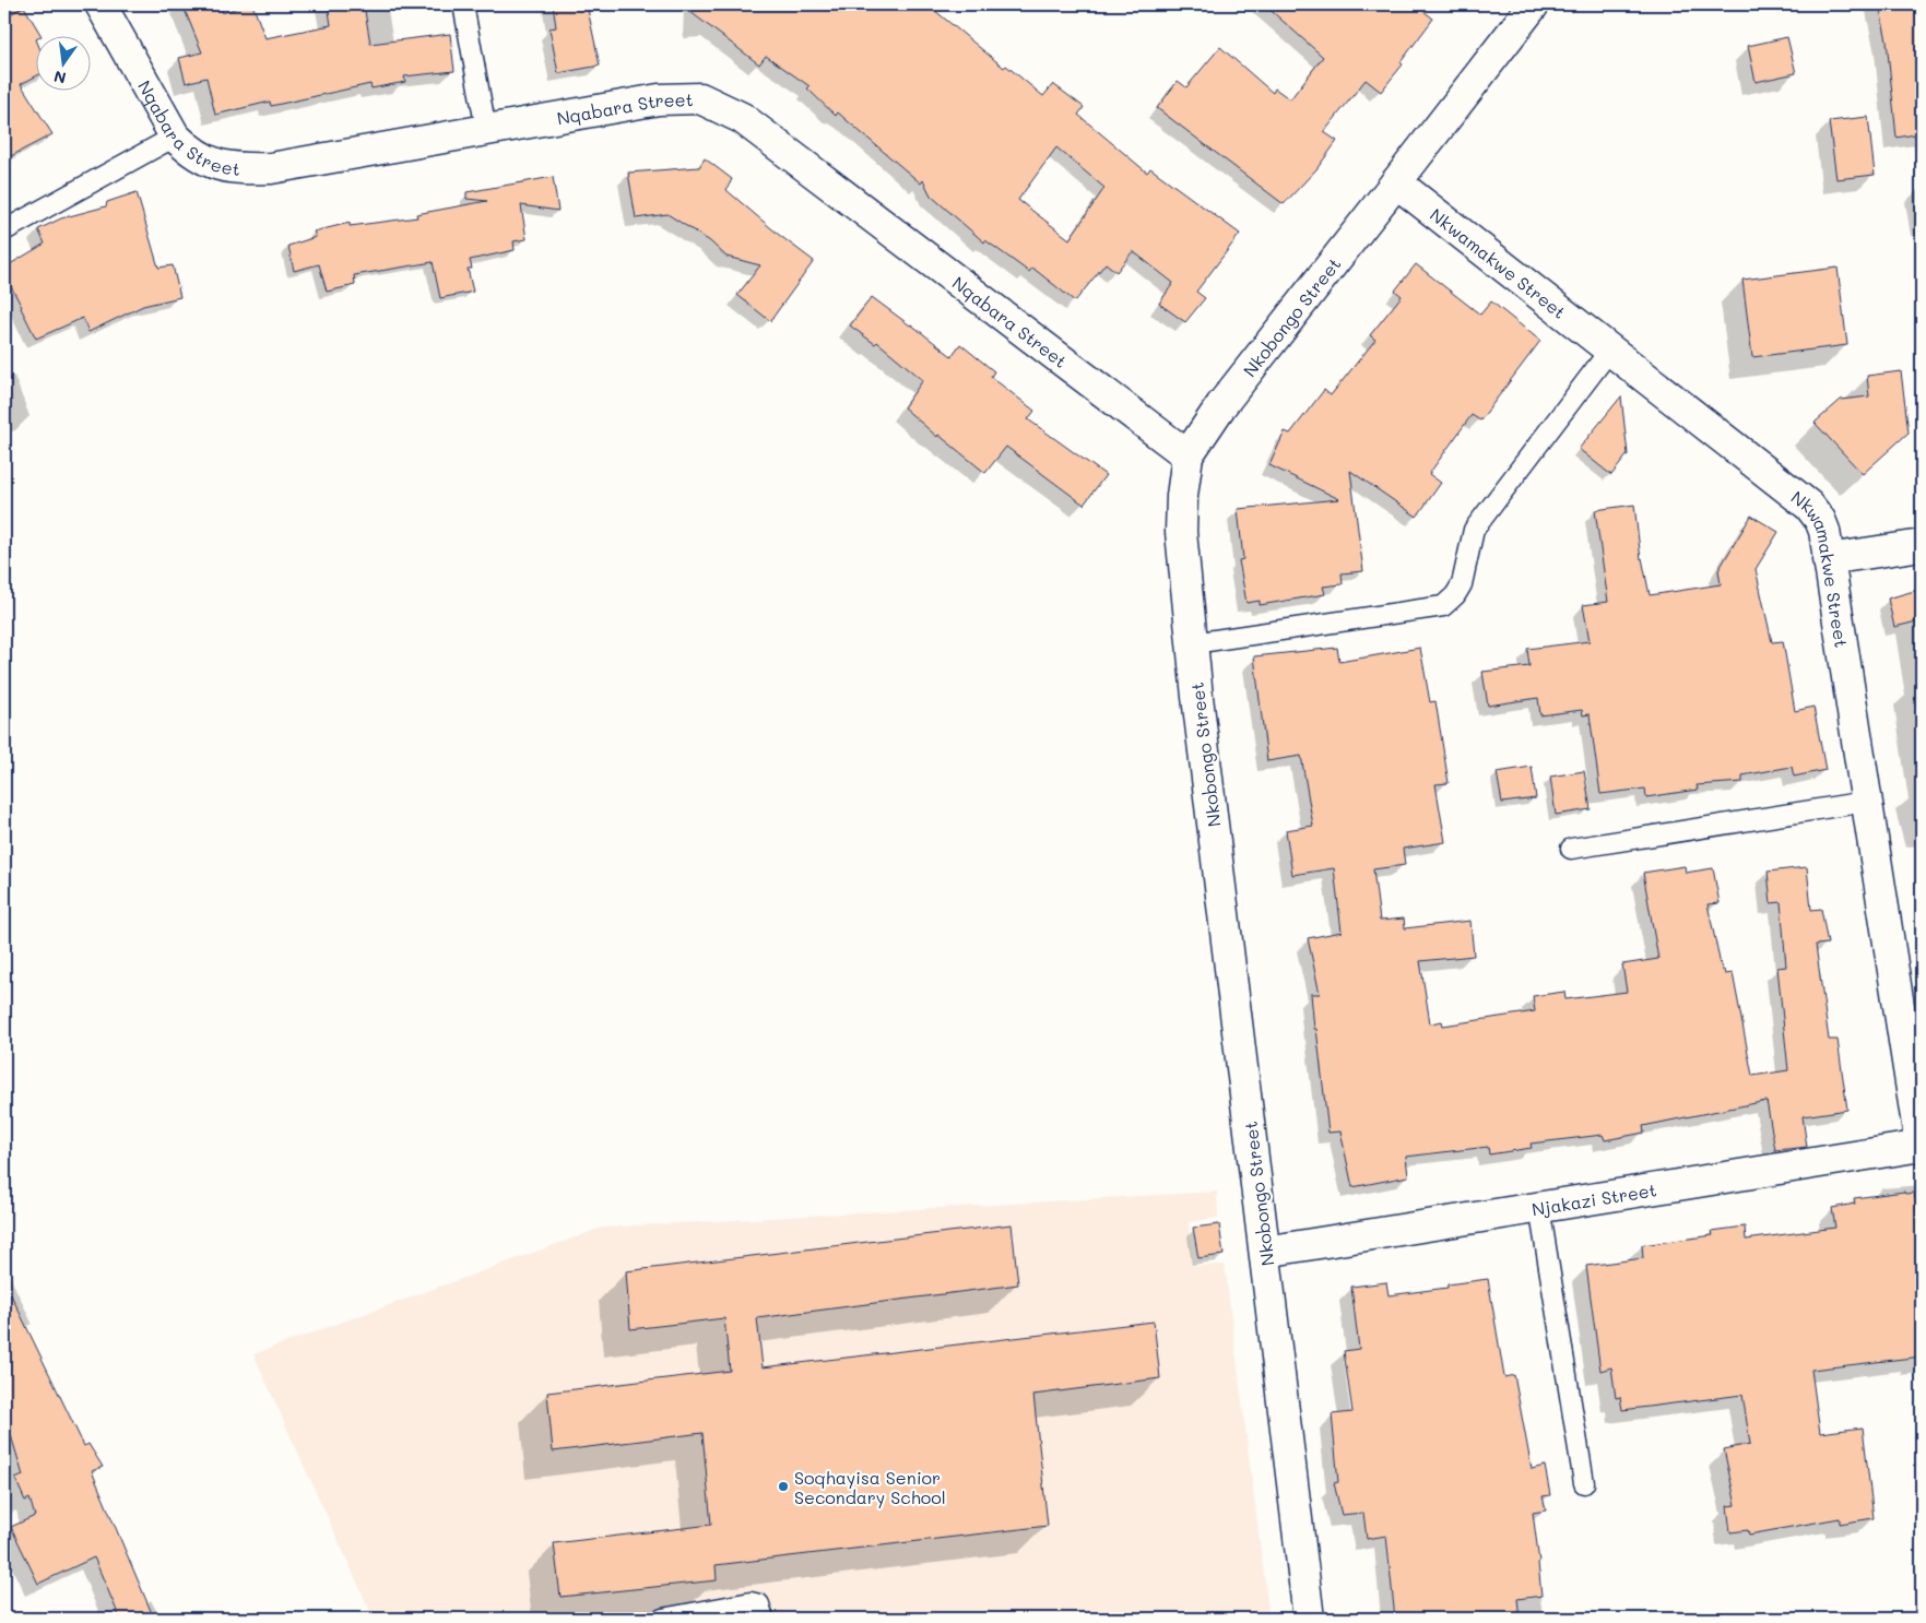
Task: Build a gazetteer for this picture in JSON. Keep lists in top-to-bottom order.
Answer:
{
  "streets": {
    "street": [
      "Nqabara Street",
      "Nkwamakwe Street",
      "Nkobongo Street",
      "Njakazi Street"
    ]
  },
  "crossings": [
    ["Nqabara Street", "Nkobongo Street"],
    ["Nkwamakwe Street", "Nkobongo Street"],
    ["Nkwamakwe Street", "Njakazi Street"],
    ["Nkobongo Street", "Njakazi Street"]
  ],
  "places": ["Soqhayisa Senior Secondary School"],
  "north": "bottom"
}
